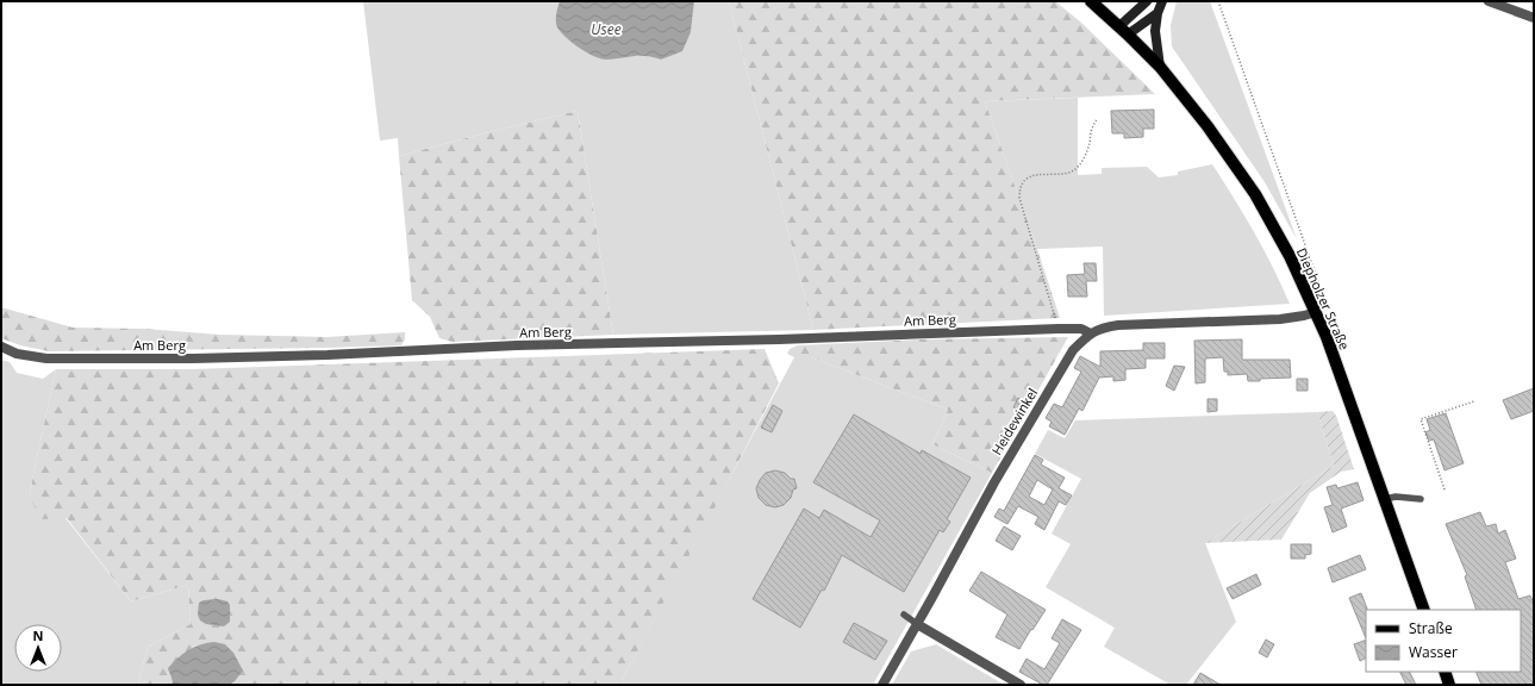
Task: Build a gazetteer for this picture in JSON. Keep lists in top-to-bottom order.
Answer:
{
  "streets": {
    "main road": ["Diepholzer Straße"],
    "street": ["Am Berg", "Heidewinkel"]
  },
  "crossings": [
    ["Diepholzer Straße", "Heidewinkel"],
    ["Am Berg", "Heidewinkel"]
  ],
  "water": ["Usee"],
  "legend": ["Straße", "Wasser"],
  "north": "top"
}
